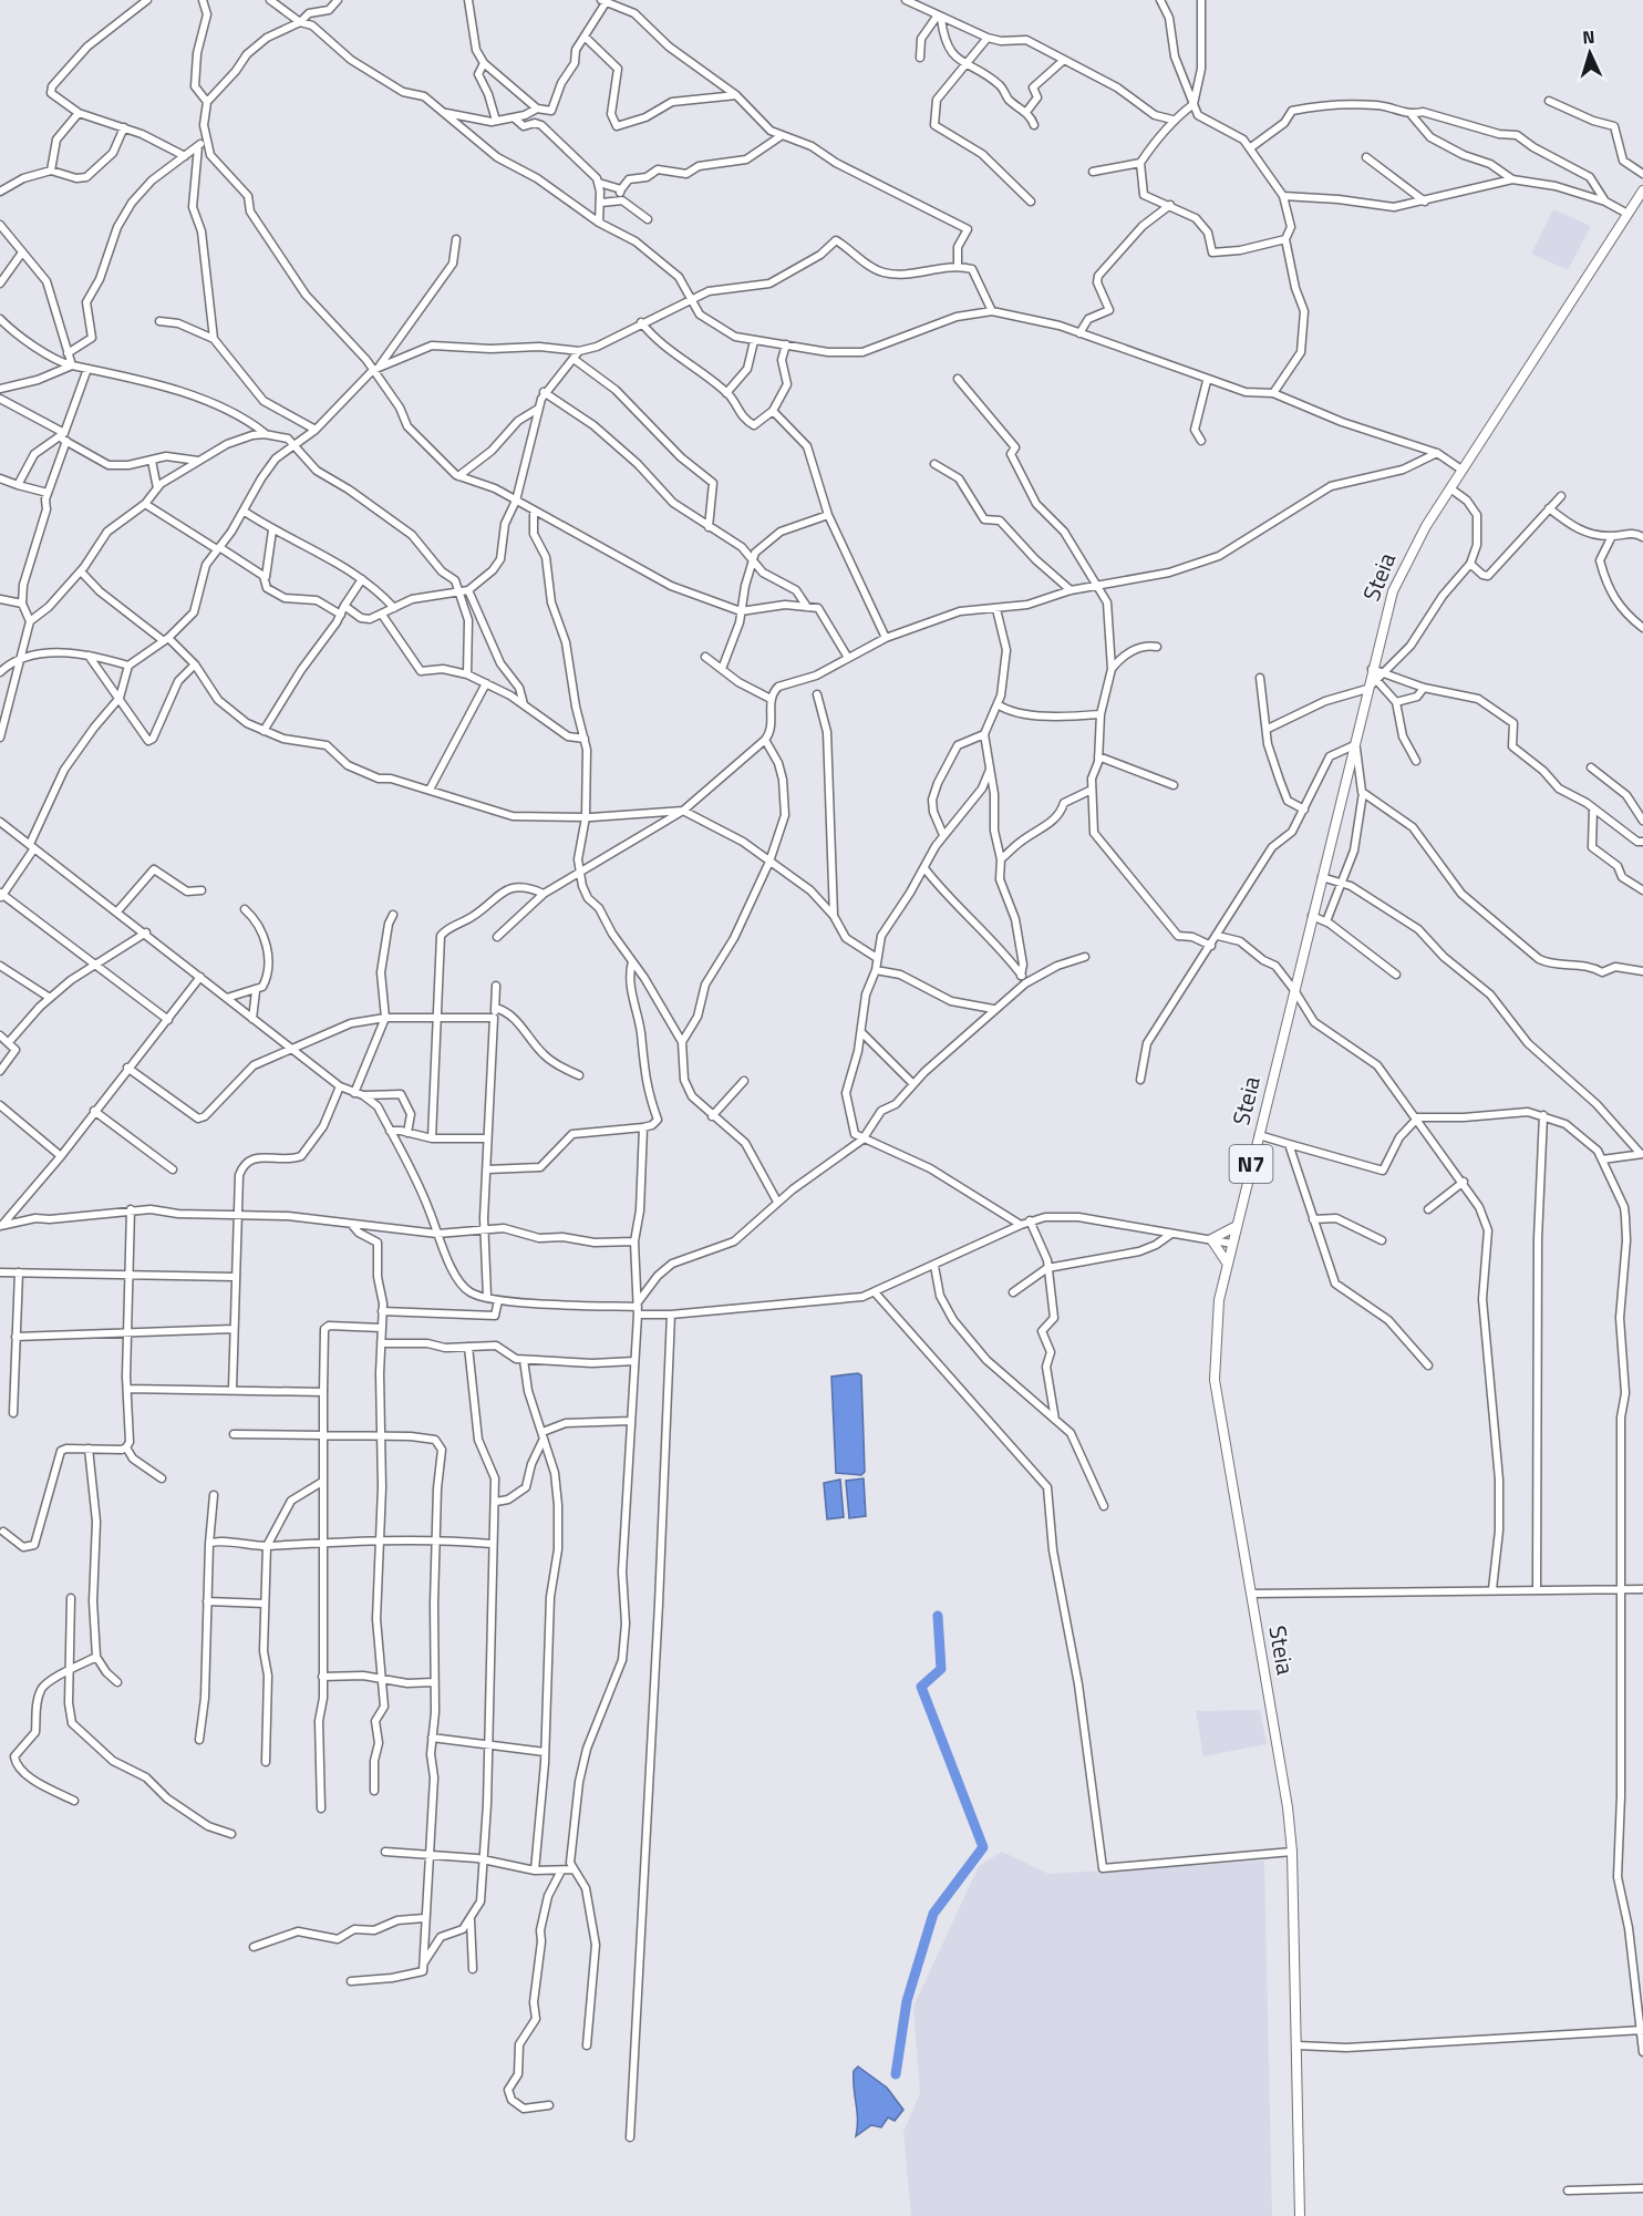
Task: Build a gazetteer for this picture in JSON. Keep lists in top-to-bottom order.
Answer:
{
  "streets": {
    "main road": ["Steia", "N7"]
  },
  "north": "top"
}
